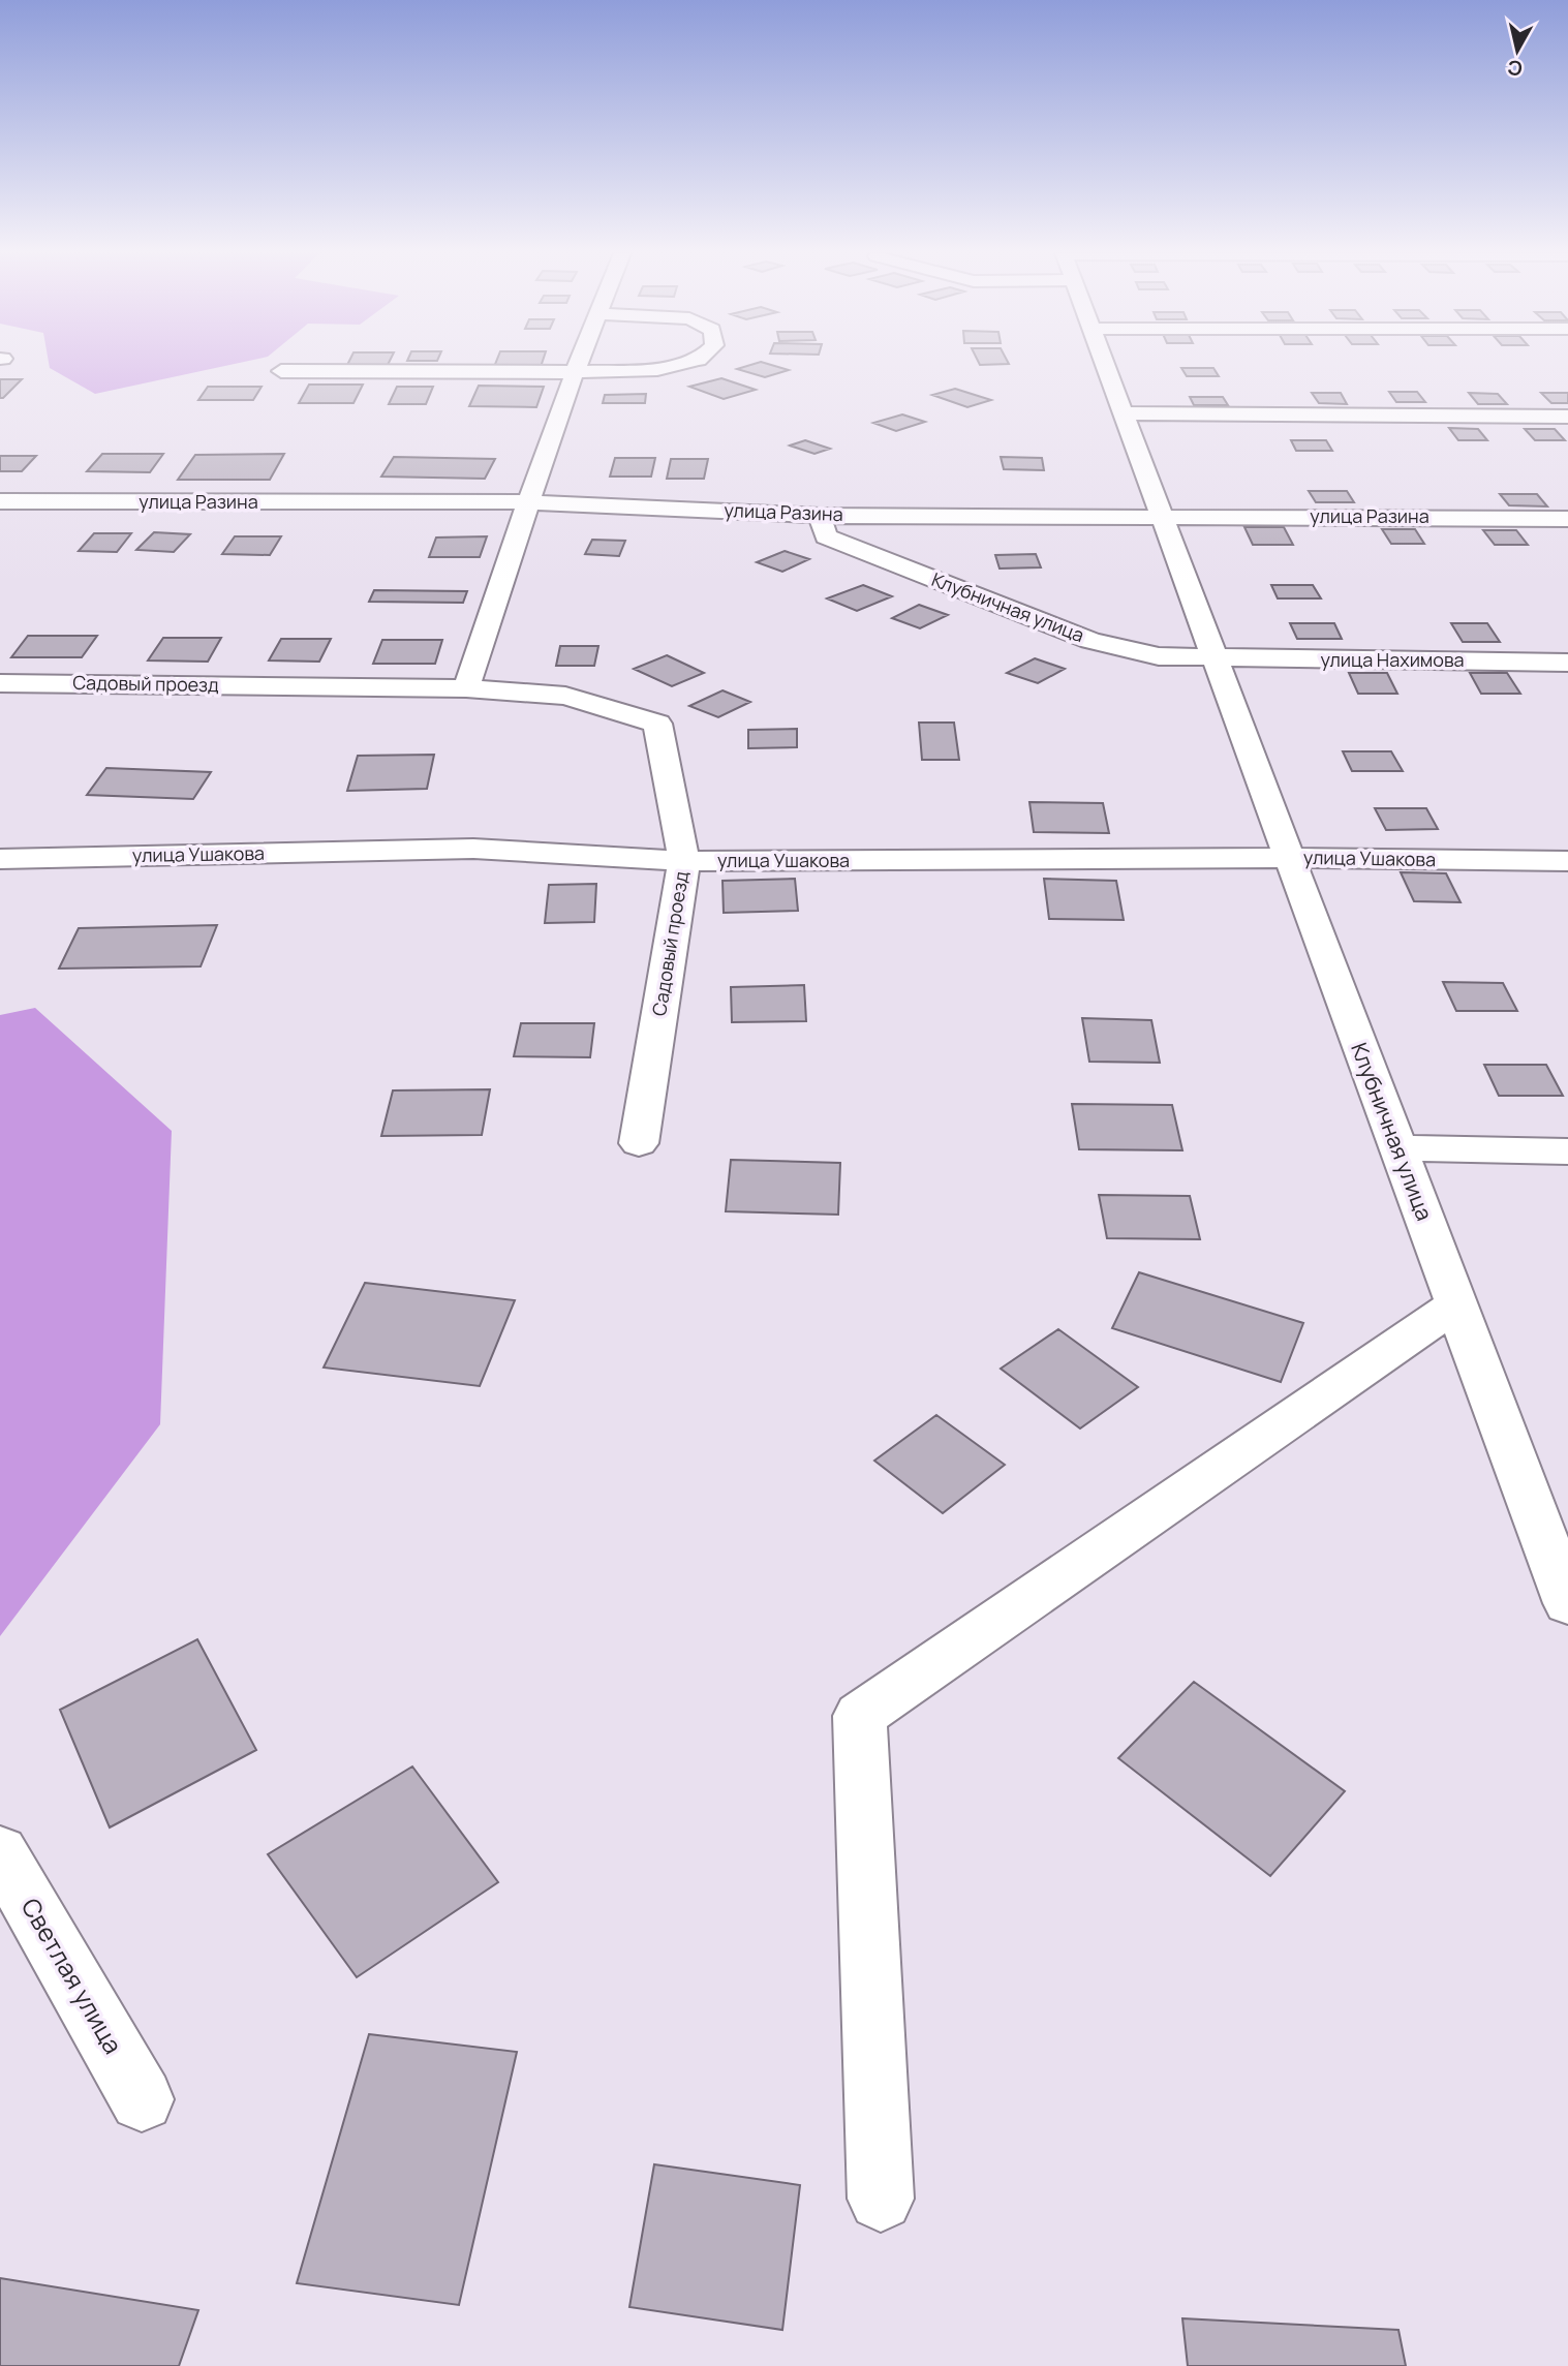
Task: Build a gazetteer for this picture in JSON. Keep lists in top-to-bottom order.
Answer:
{
  "streets": {
    "street": [
      "улица Разина",
      "Клубничная улица",
      "улица Нахимова",
      "Садовый проезд",
      "улица Ушакова",
      "Светлая улица"
    ]
  },
  "crossings": [
    ["улица Разина", "Клубничная улица"],
    ["Клубничная улица", "улица Нахимова"],
    ["Клубничная улица", "улица Ушакова"],
    ["Садовый проезд", "улица Ушакова"]
  ],
  "north": "bottom"
}
